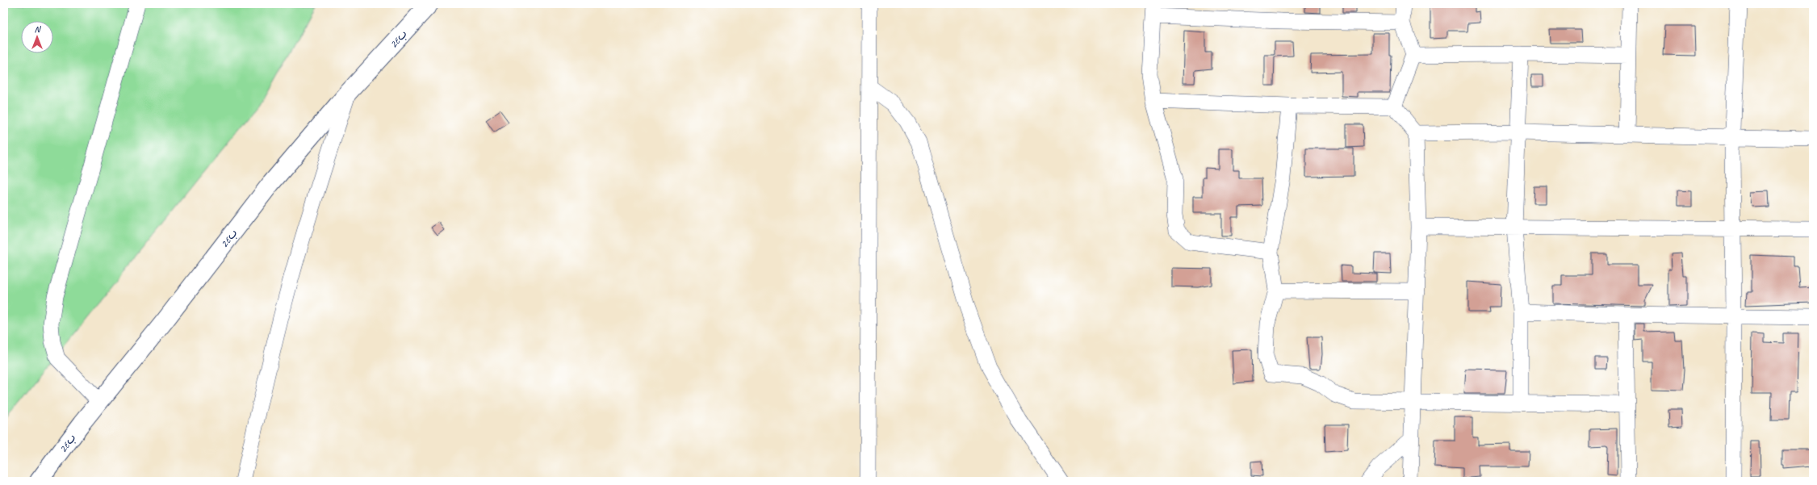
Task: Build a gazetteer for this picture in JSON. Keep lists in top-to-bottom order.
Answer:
{
  "streets": {
    "highway": ["26ب"]
  },
  "north": "top"
}
